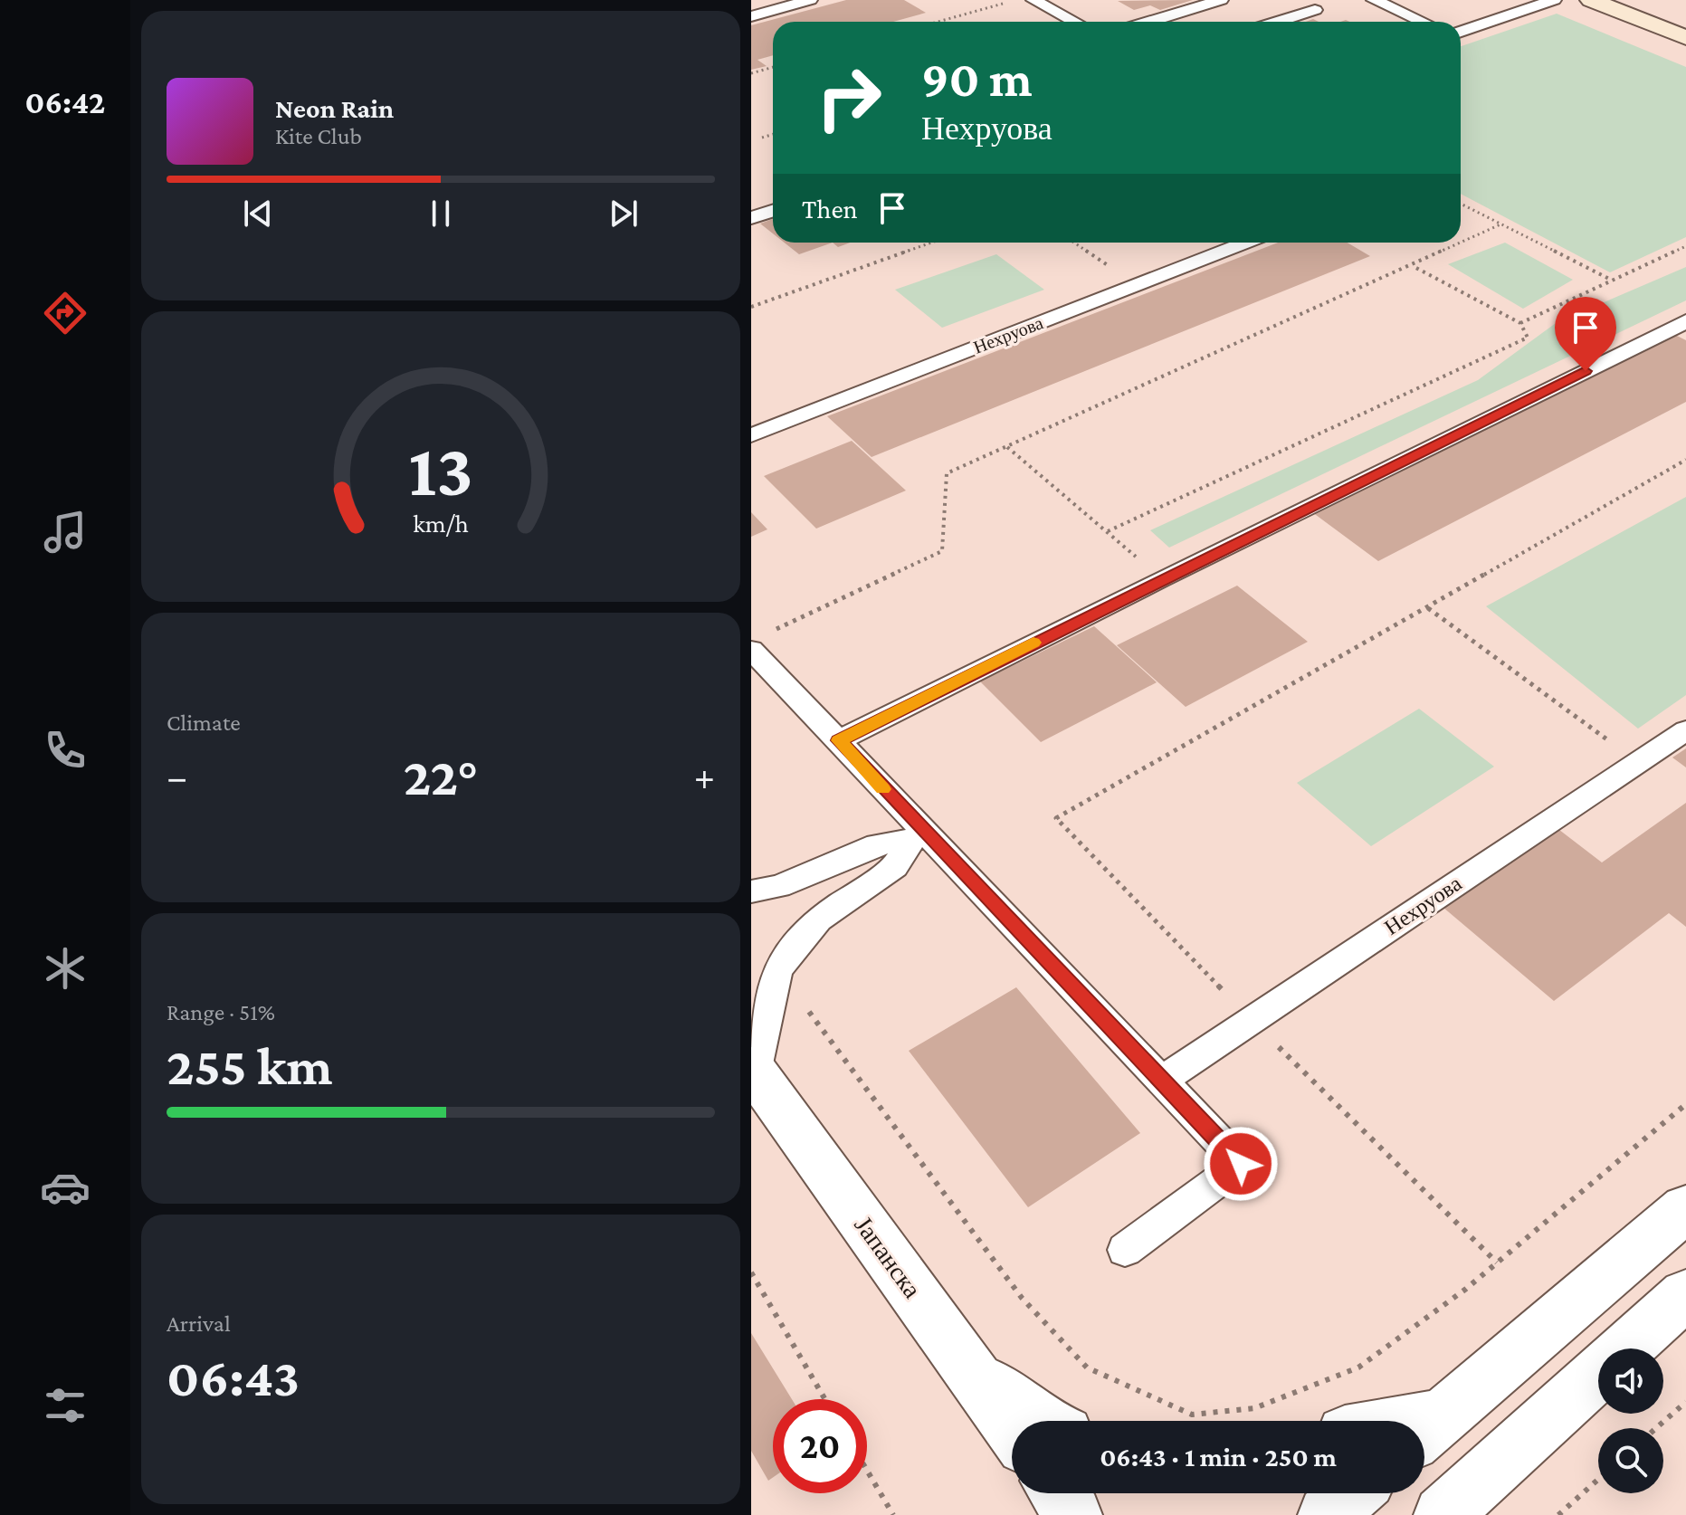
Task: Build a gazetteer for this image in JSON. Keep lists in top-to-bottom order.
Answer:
{
  "streets": {
    "street": ["Јапанска"],
    "lane": ["Нехруова"]
  },
  "page": {
    "tabs": "06:42",
    "turn": ["90 m", "Нехруова"],
    "song": ["Neon Rain", "Kite Club"],
    "then": "Then",
    "tile": [
      "Climate",
      ["Range · 51%", "255 km"],
      ["Arrival", "06:43"]
    ],
    "heat": ["−", "22°", "+"],
    "limit": "20",
    "trip": "06:43 · 1 min · 250 m",
    "gauge": ["13", "km/h"]
  }
}
